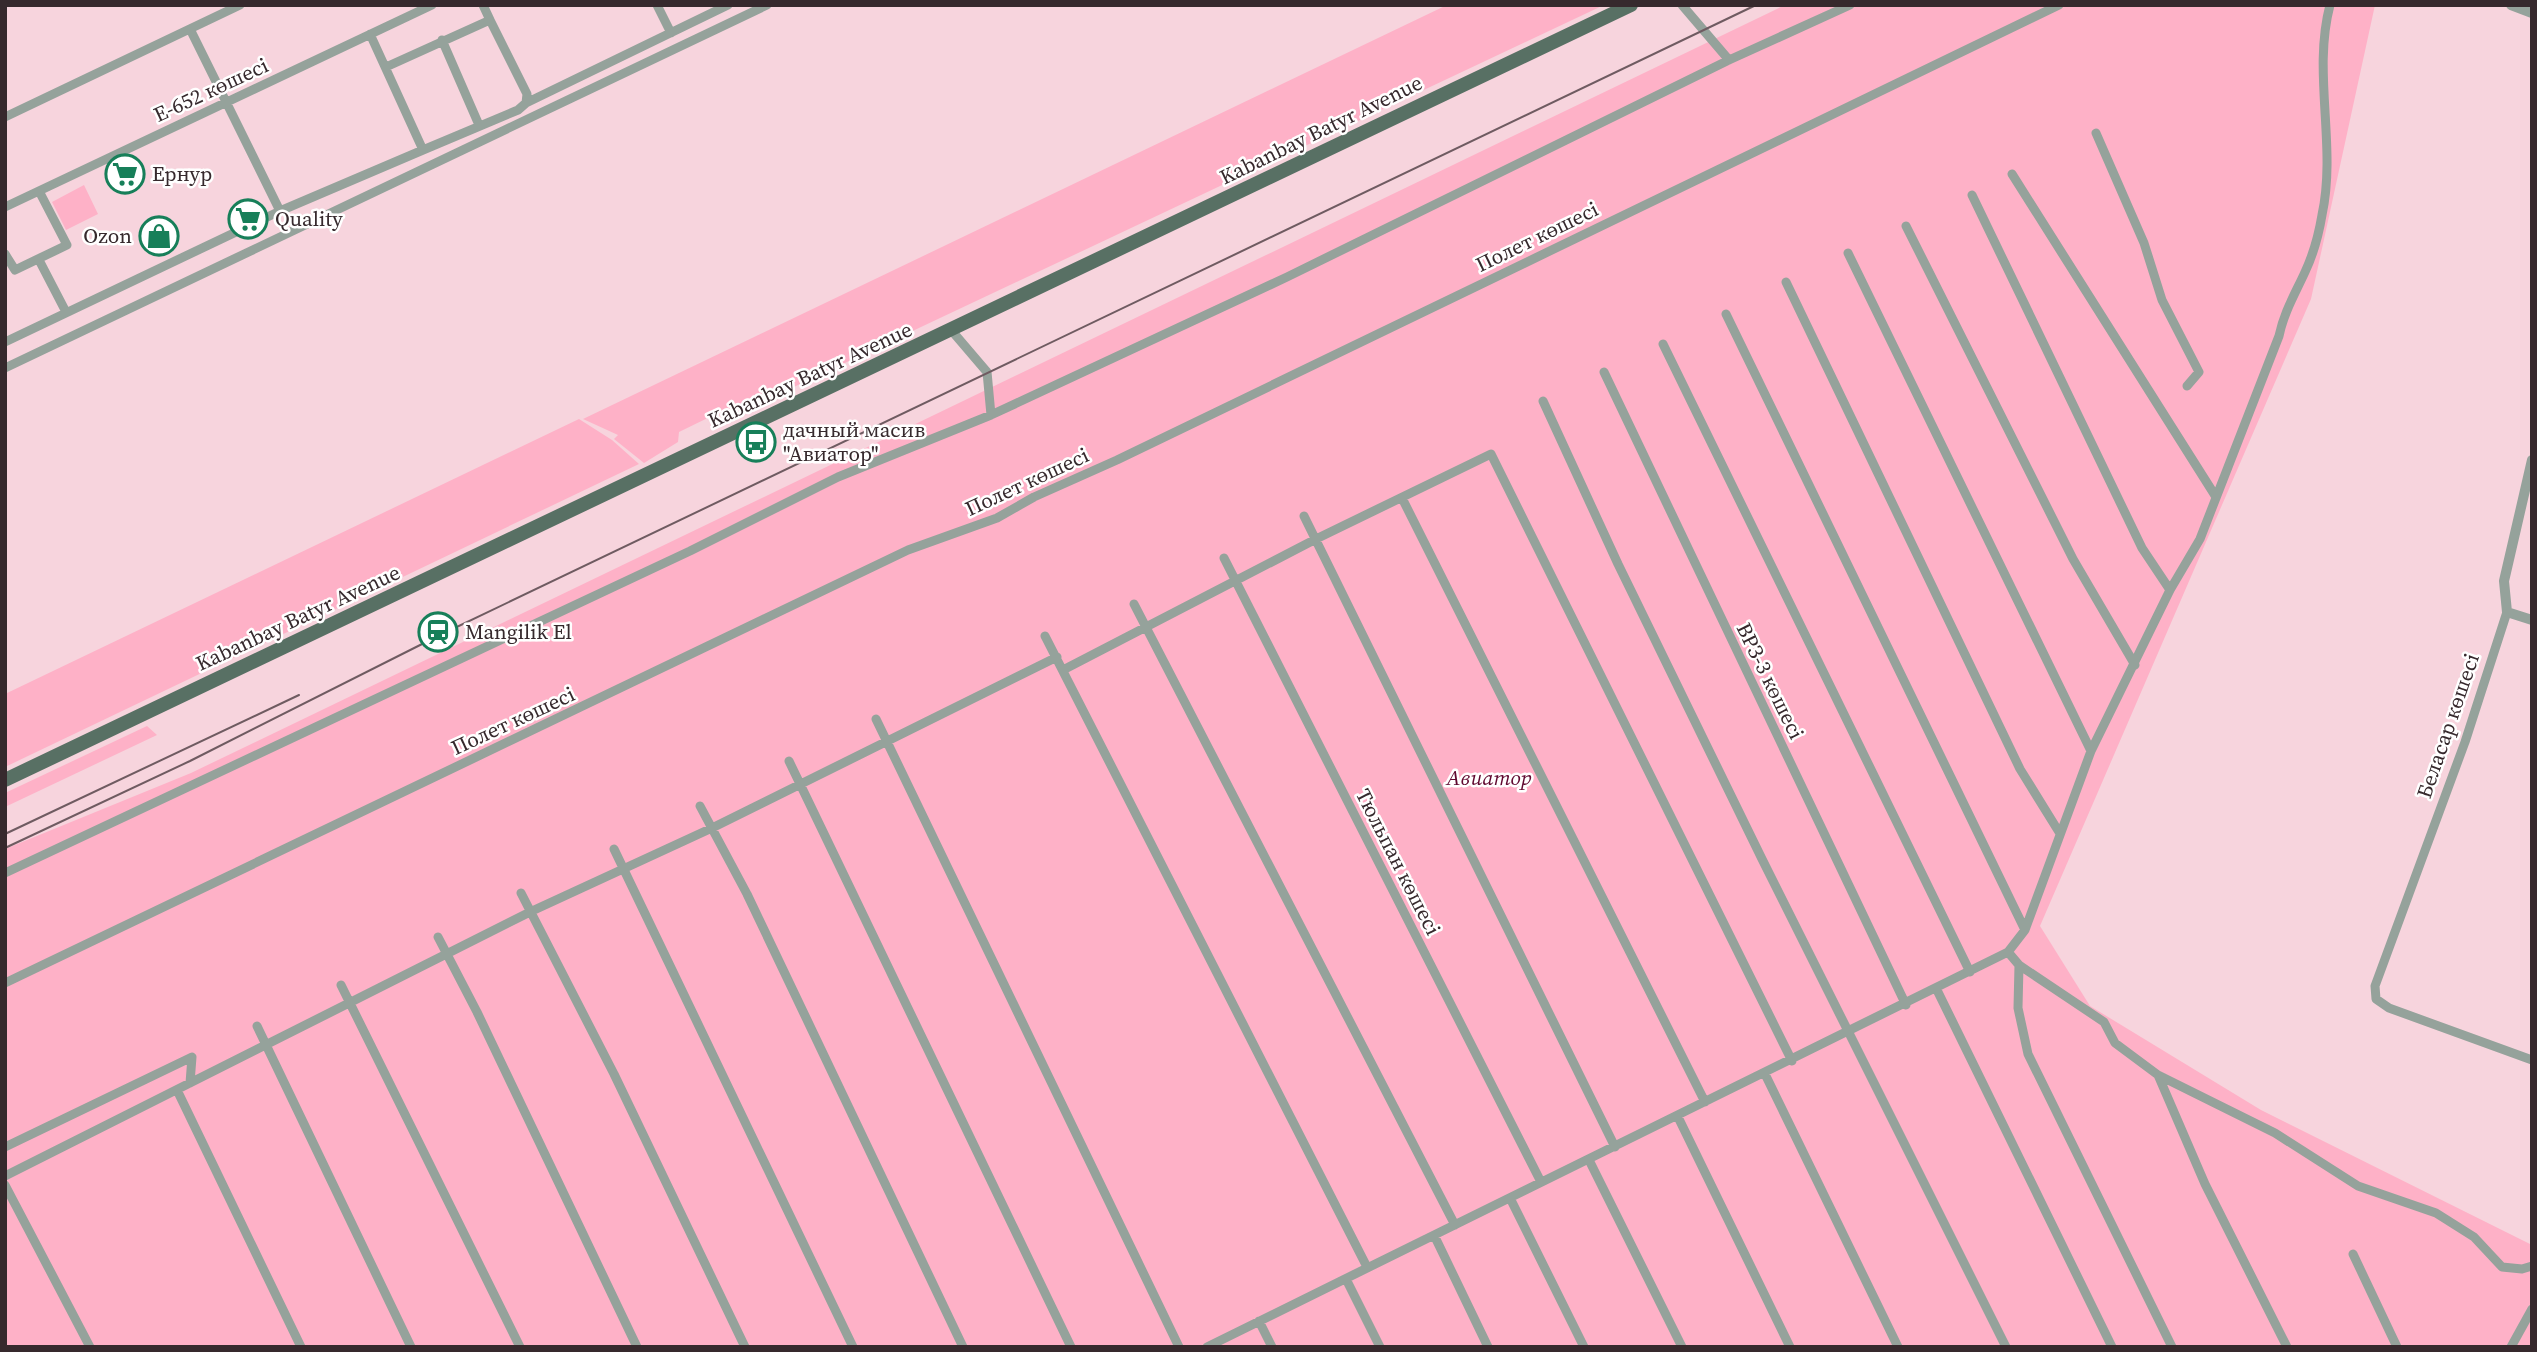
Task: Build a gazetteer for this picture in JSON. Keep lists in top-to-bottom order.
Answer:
{
  "streets": {
    "main road": ["Kabanbay Batyr Avenue"],
    "street": [
      "Е-652 көшесі",
      "Полет көшесі",
      "ВРЗ-3 көшесі",
      "Беласар көшесі",
      "Тюльпан көшесі"
    ]
  },
  "parks": ["Авиатор"],
  "places": {
    "supermarket": ["Ернур", "Quality"],
    "shop": ["Ozon"],
    "bus stop": ["дачный масив \"Авиатор\""],
    "station": ["Mangilik El"]
  }
}
